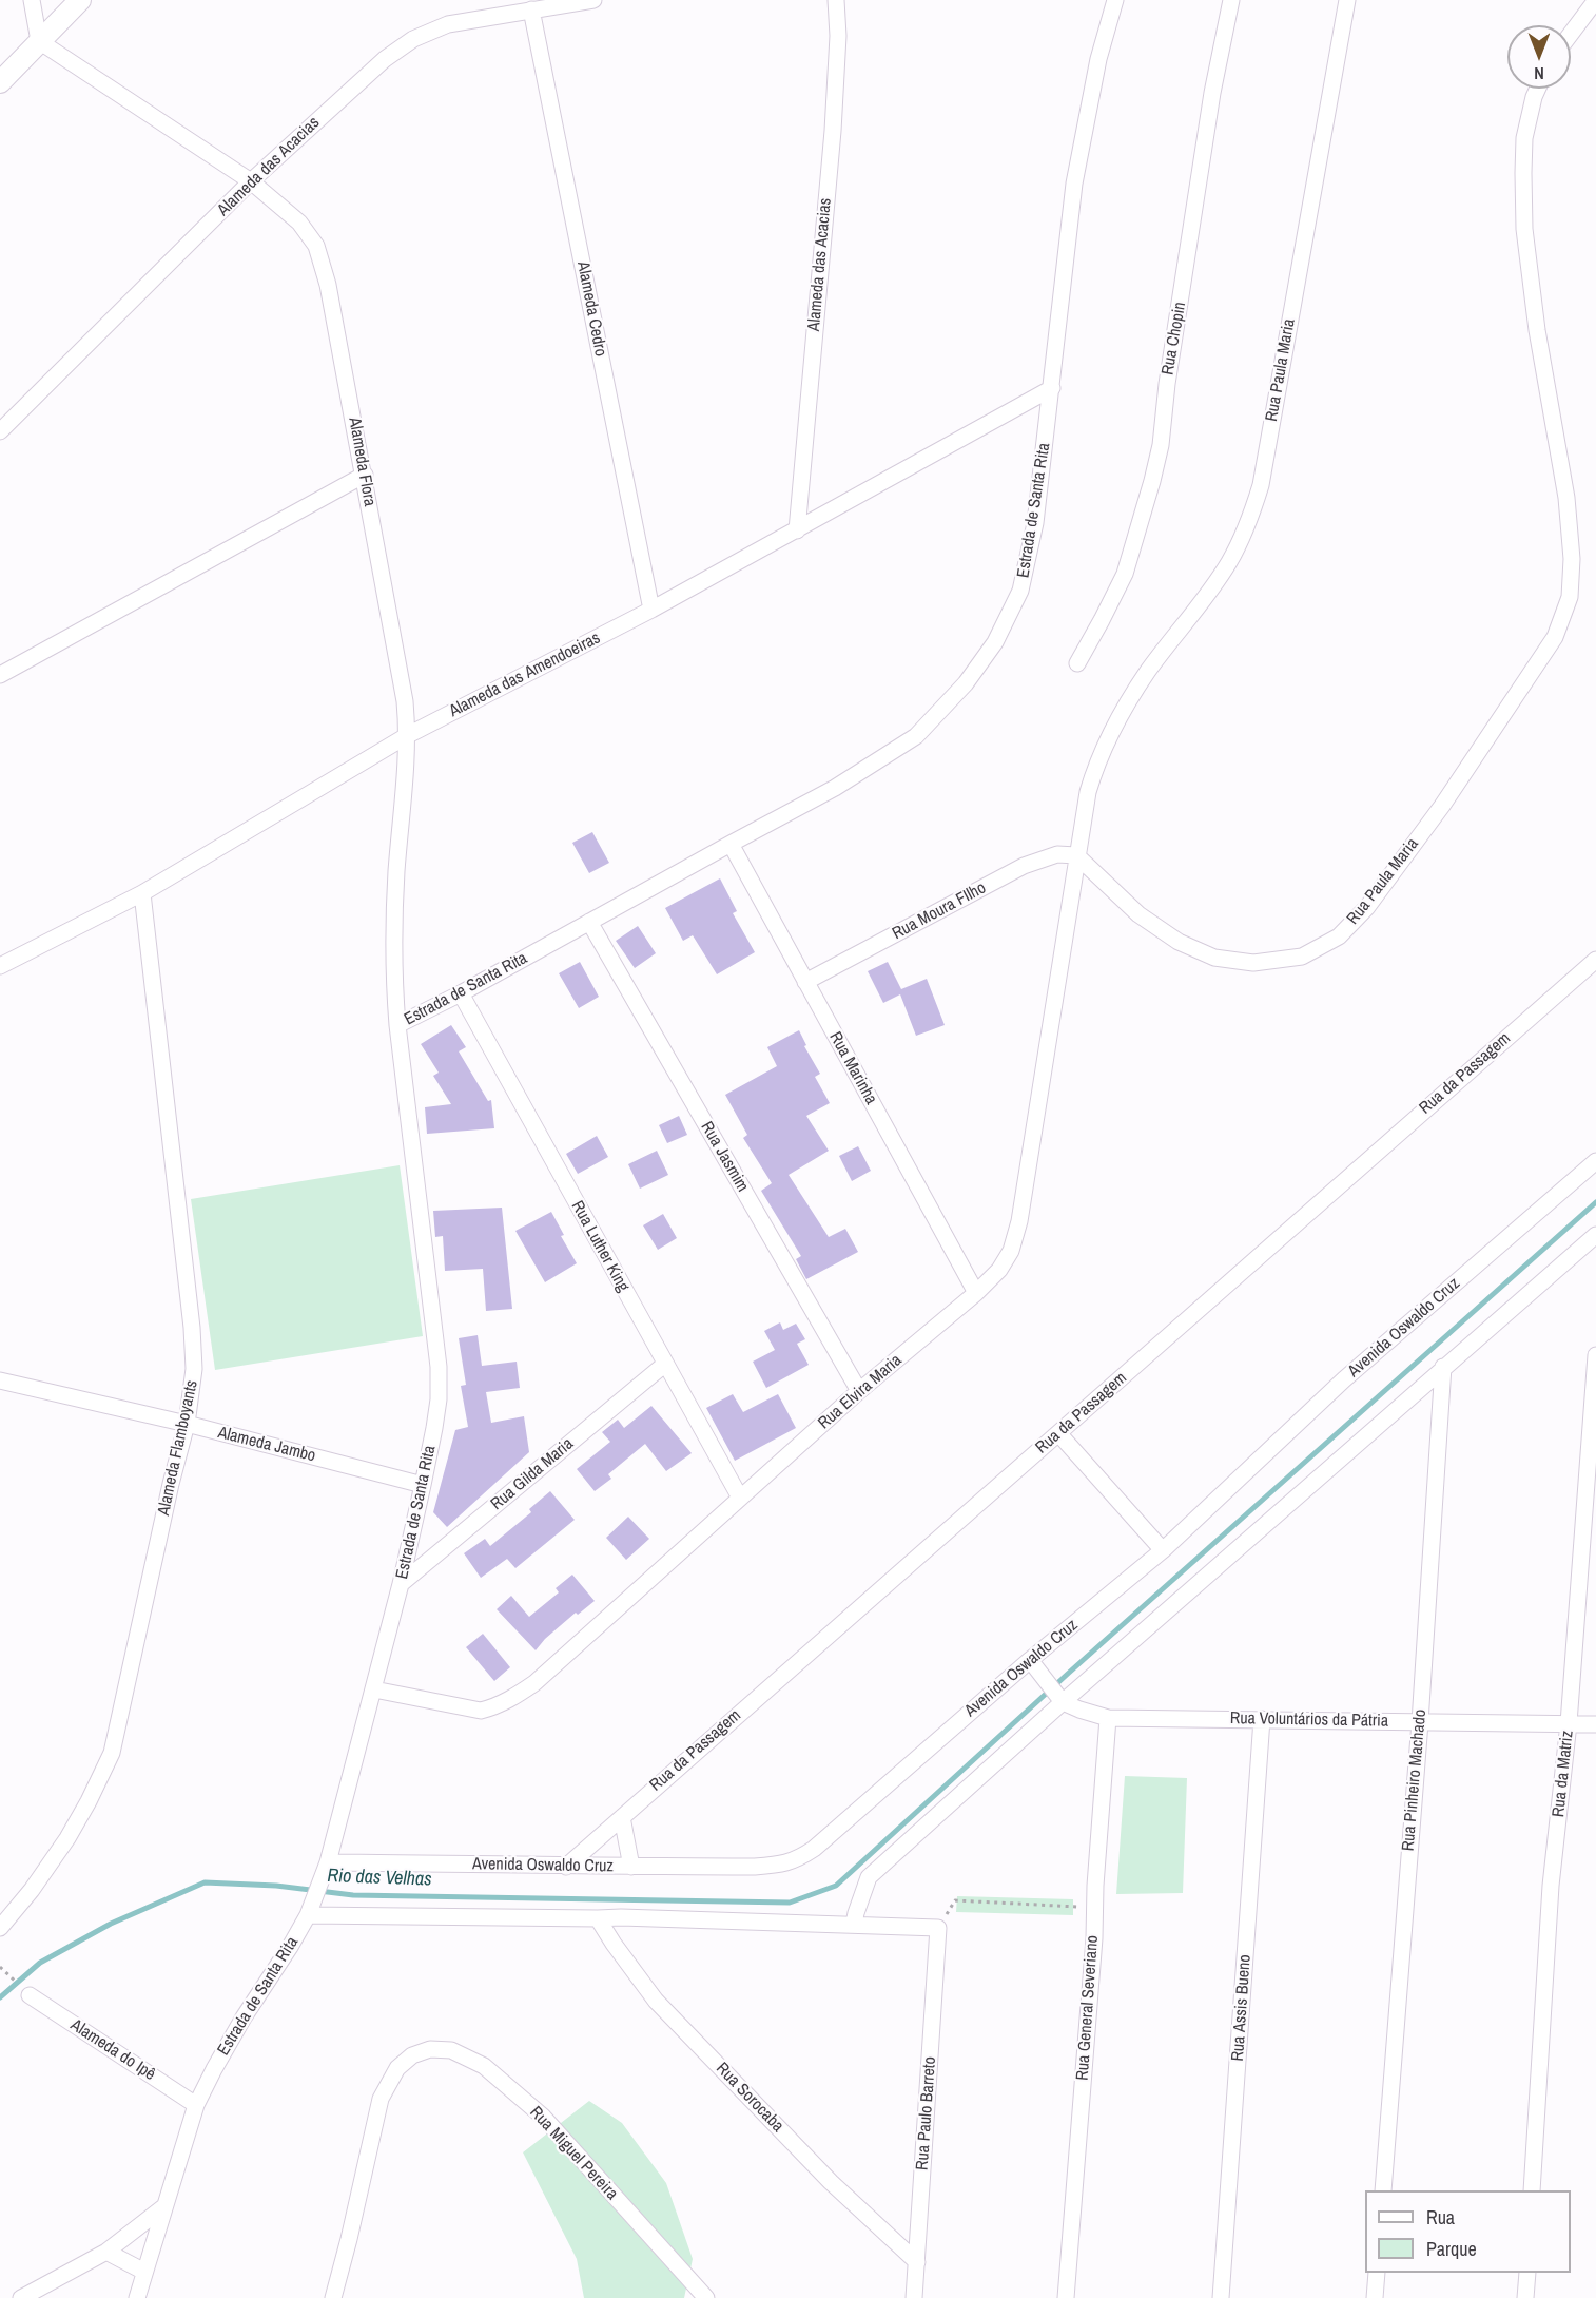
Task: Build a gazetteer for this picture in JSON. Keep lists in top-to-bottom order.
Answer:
{
  "streets": {
    "street": [
      "Alameda das Acacias",
      "Alameda Cedro",
      "Rua Chopin",
      "Rua Paula Maria",
      "Alameda Flora",
      "Estrada de Santa Rita",
      "Alameda das Amendoeiras",
      "Rua Moura FIlho",
      "Rua Marinha",
      "Rua da Passagem",
      "Rua Jasmim",
      "Rua Luther King",
      "Avenida Oswaldo Cruz",
      "Rua Elvira Maria",
      "Alameda Jambo",
      "Alameda Flamboyants",
      "Rua Gilda Maria",
      "Rua Voluntários da Pátria",
      "Rua da Matriz",
      "Rua Pinheiro Machado",
      "Rua General Severiano",
      "Rua Assis Bueno",
      "Alameda do Ipê",
      "Rua Sorocaba",
      "Rua Paulo Barreto",
      "Rua Miguel Pereira"
    ]
  },
  "crossings": [
    ["Alameda das Acacias", "Alameda Cedro"],
    ["Alameda das Acacias", "Alameda Flora"],
    ["Alameda das Acacias", "Alameda das Amendoeiras"],
    ["Alameda Cedro", "Alameda das Amendoeiras"],
    ["Rua Paula Maria", "Rua Moura FIlho"],
    ["Rua Paula Maria", "Rua Elvira Maria"],
    ["Alameda Flora", "Estrada de Santa Rita"],
    ["Alameda Flora", "Alameda das Amendoeiras"],
    ["Estrada de Santa Rita", "Alameda das Amendoeiras"],
    ["Estrada de Santa Rita", "Rua Marinha"],
    ["Estrada de Santa Rita", "Rua Jasmim"],
    ["Estrada de Santa Rita", "Rua Luther King"],
    ["Estrada de Santa Rita", "Avenida Oswaldo Cruz"],
    ["Estrada de Santa Rita", "Rua Elvira Maria"],
    ["Estrada de Santa Rita", "Alameda Jambo"],
    ["Estrada de Santa Rita", "Rua Gilda Maria"],
    ["Estrada de Santa Rita", "Alameda do Ipê"],
    ["Alameda das Amendoeiras", "Alameda Flamboyants"],
    ["Rua Moura FIlho", "Rua Marinha"],
    ["Rua Moura FIlho", "Rua Elvira Maria"],
    ["Rua Marinha", "Rua Elvira Maria"],
    ["Rua da Passagem", "Avenida Oswaldo Cruz"],
    ["Rua Jasmim", "Rua Elvira Maria"],
    ["Rua Luther King", "Rua Elvira Maria"],
    ["Rua Luther King", "Rua Gilda Maria"],
    ["Alameda Jambo", "Alameda Flamboyants"],
    ["Rua Voluntários da Pátria", "Rua da Matriz"],
    ["Rua Voluntários da Pátria", "Rua Pinheiro Machado"],
    ["Rua Voluntários da Pátria", "Rua General Severiano"],
    ["Rua Voluntários da Pátria", "Rua Assis Bueno"],
    ["Rua Sorocaba", "Rua Paulo Barreto"]
  ],
  "water": ["Rio das Velhas"],
  "legend": ["Rua", "Parque"],
  "north": "bottom"
}
